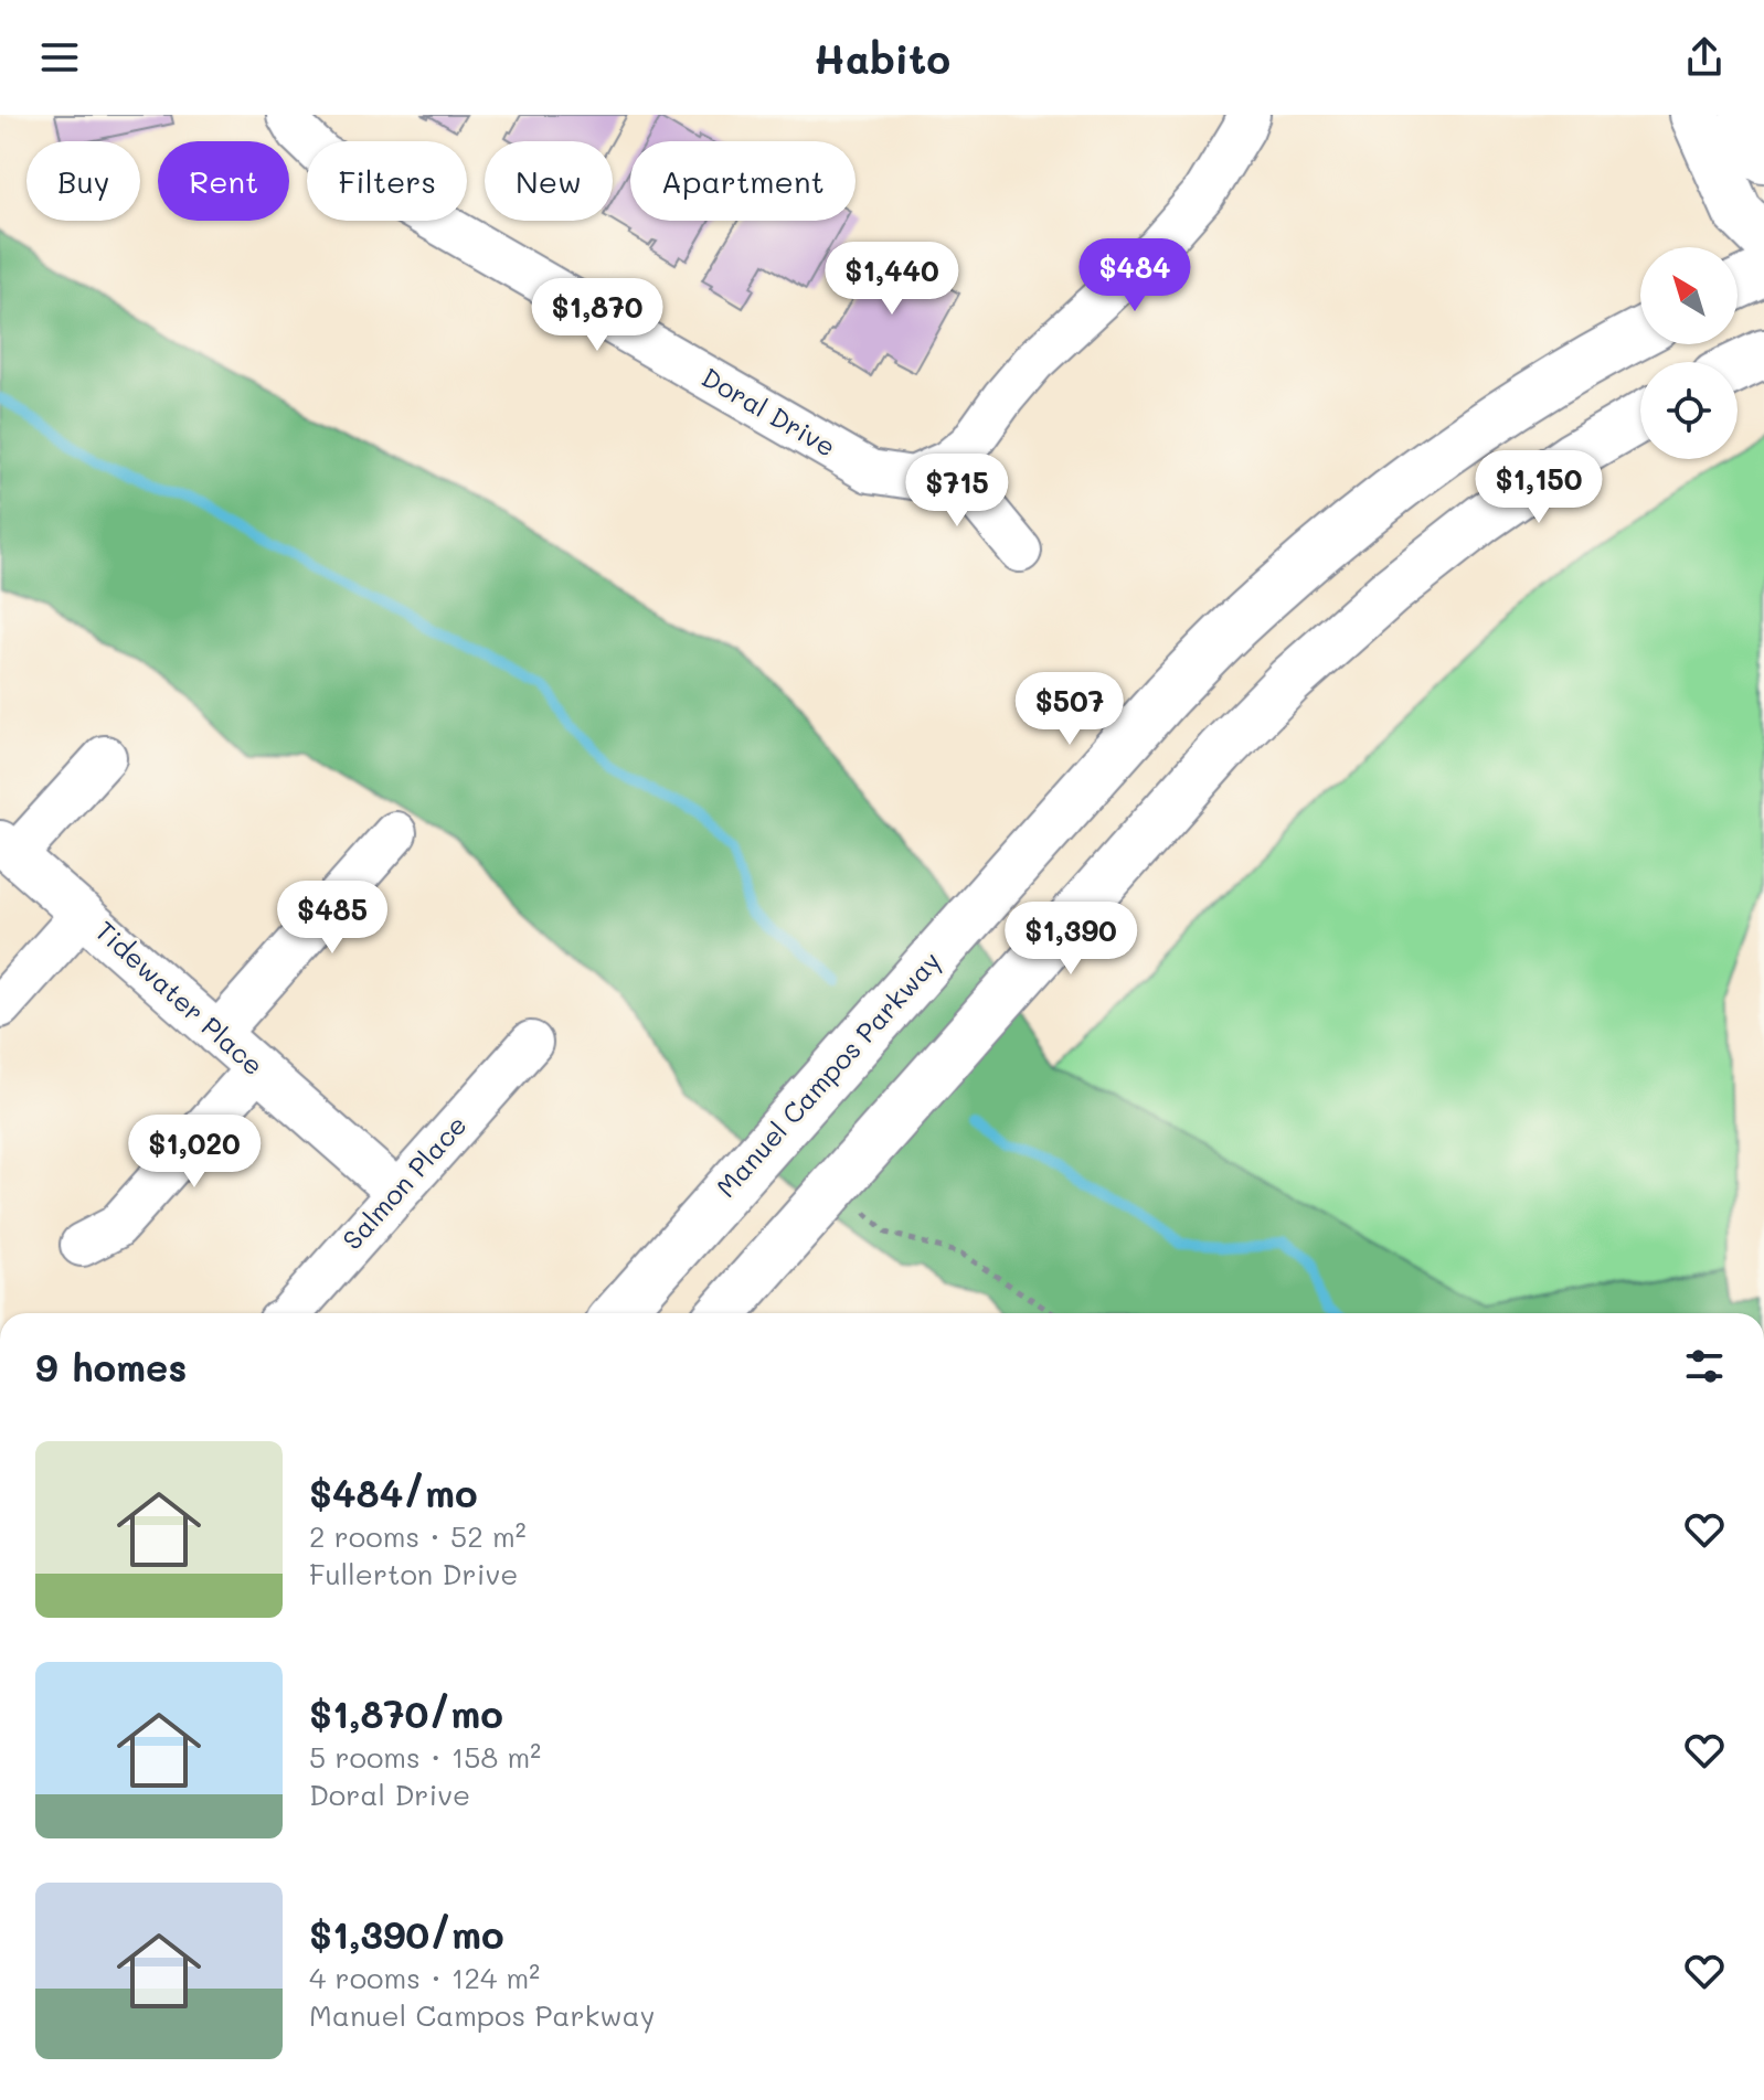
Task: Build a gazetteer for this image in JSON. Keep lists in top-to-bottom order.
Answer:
{
  "streets": {
    "main road": ["Manuel Campos Parkway"],
    "street": ["Doral Drive", "Tidewater Place", "Salmon Place"]
  },
  "crossings": [
    ["Tidewater Place", "Salmon Place"]
  ],
  "north": "top left",
  "page": {
    "header": "Habito",
    "chip": [
      "Buy",
      "Rent",
      "Filters",
      "New",
      "Apartment"
    ],
    "price": [
      "$484",
      "$1,440",
      "$1,870",
      "$1,150",
      "$715",
      "$507",
      "$485",
      "$1,390",
      "$1,020"
    ],
    "heading": "9 homes",
    "list": [
      {
        "name": "$484/mo",
        "note": "2 rooms · 52 m² · Fullerton Drive"
      },
      {
        "name": "$1,870/mo",
        "note": "5 rooms · 158 m² · Doral Drive"
      },
      {
        "name": "$1,390/mo",
        "note": "4 rooms · 124 m² · Manuel Campos Parkway"
      }
    ]
  }
}
